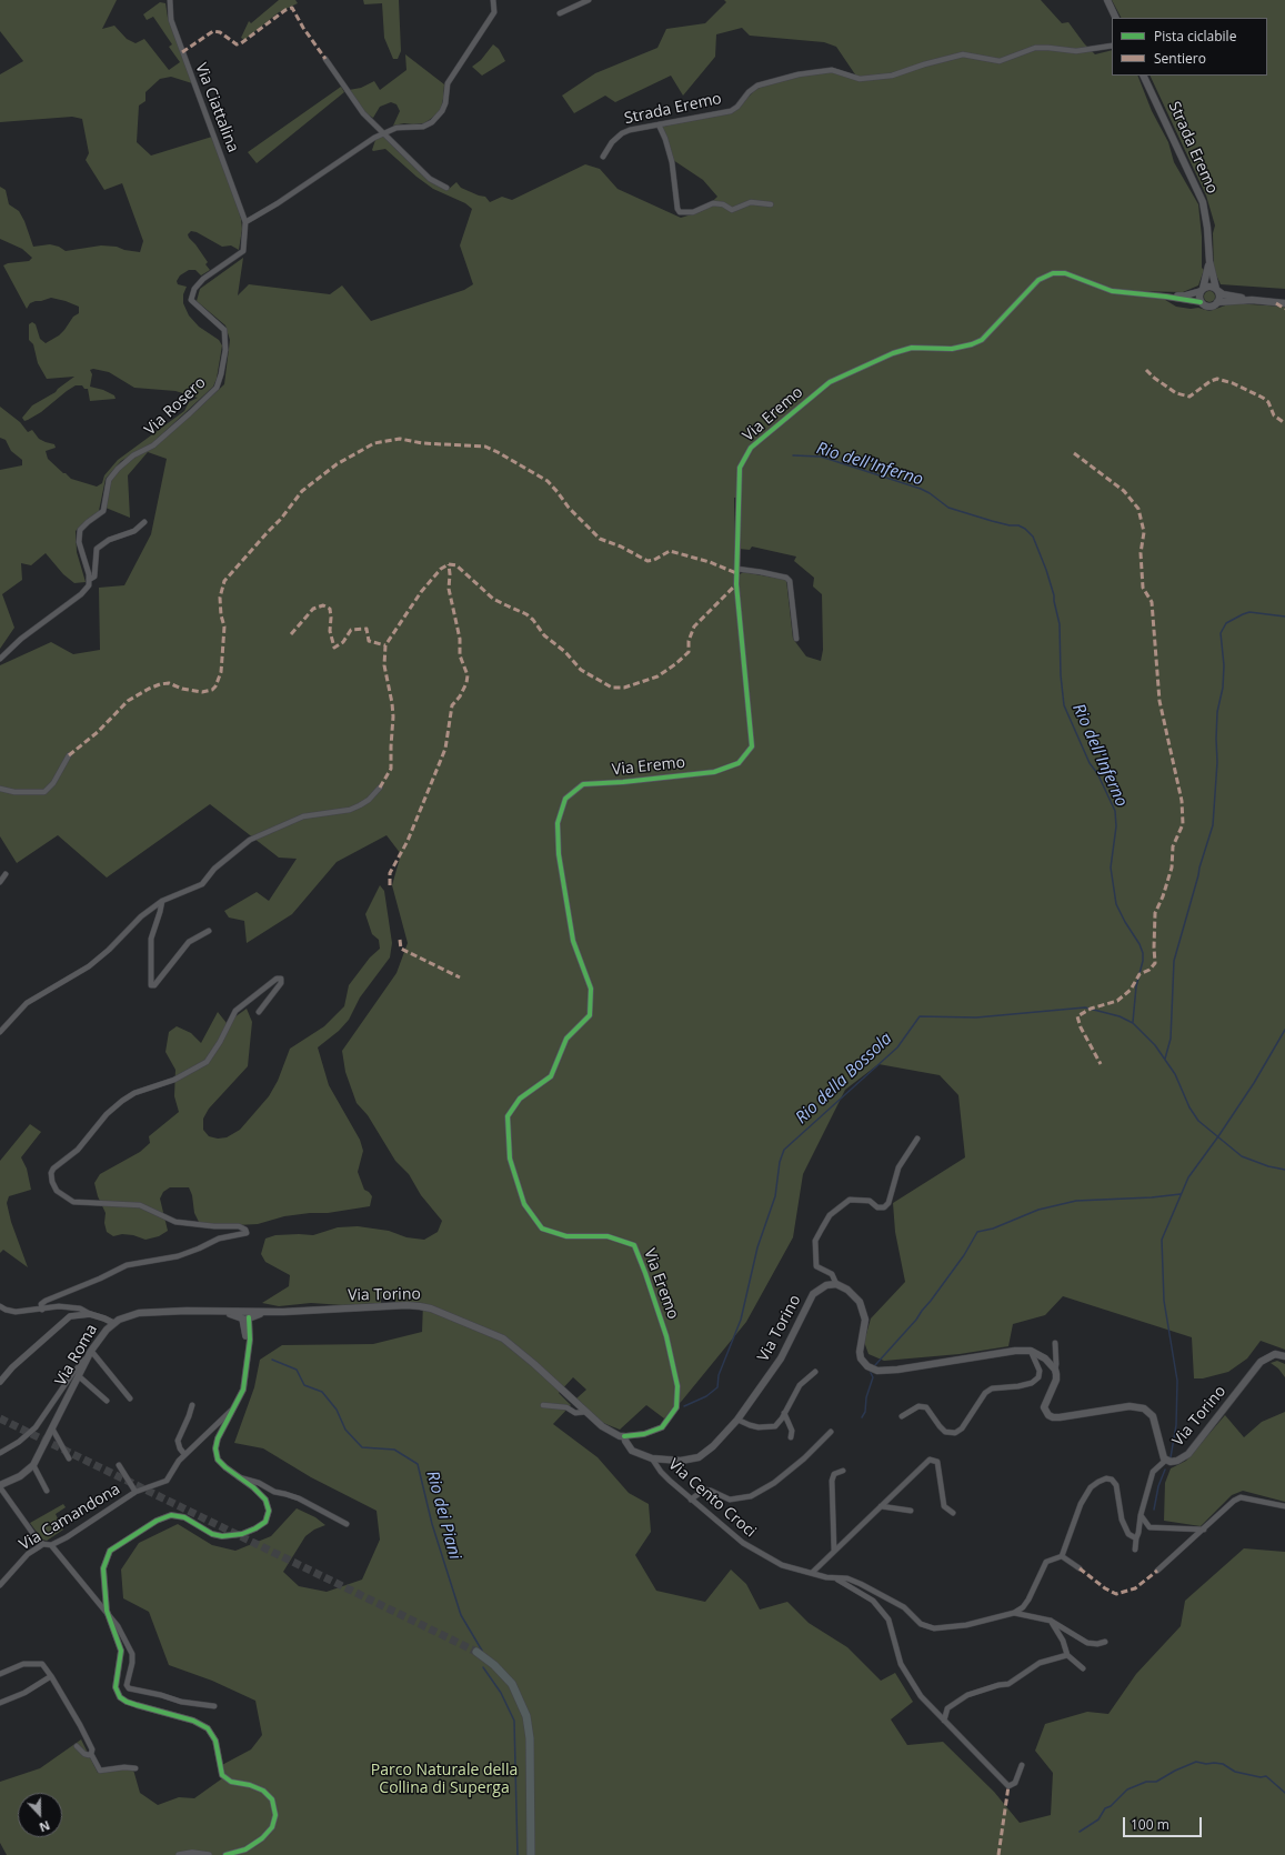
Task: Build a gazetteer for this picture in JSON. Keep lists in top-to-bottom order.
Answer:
{
  "streets": {
    "main road": ["Strada Eremo", "Via Torino", "Via Roma"],
    "street": [
      "Via Ciattalina",
      "Via Rosero",
      "Via Eremo",
      "Via Cento Croci",
      "Via Camandona"
    ]
  },
  "crossings": [
    ["Via Ciattalina", "Via Rosero"],
    ["Strada Eremo", "Via Eremo"],
    ["Via Eremo", "Via Torino"],
    ["Via Torino", "Via Roma"],
    ["Via Torino", "Via Cento Croci"]
  ],
  "water": ["Rio dell'Inferno", "Rio della Bossola", "Rio dei Piani"],
  "parks": ["Parco Naturale della Collina di Superga"],
  "legend": ["Pista ciclabile", "Sentiero"],
  "scale_bar": "100 m",
  "north": "bottom"
}
